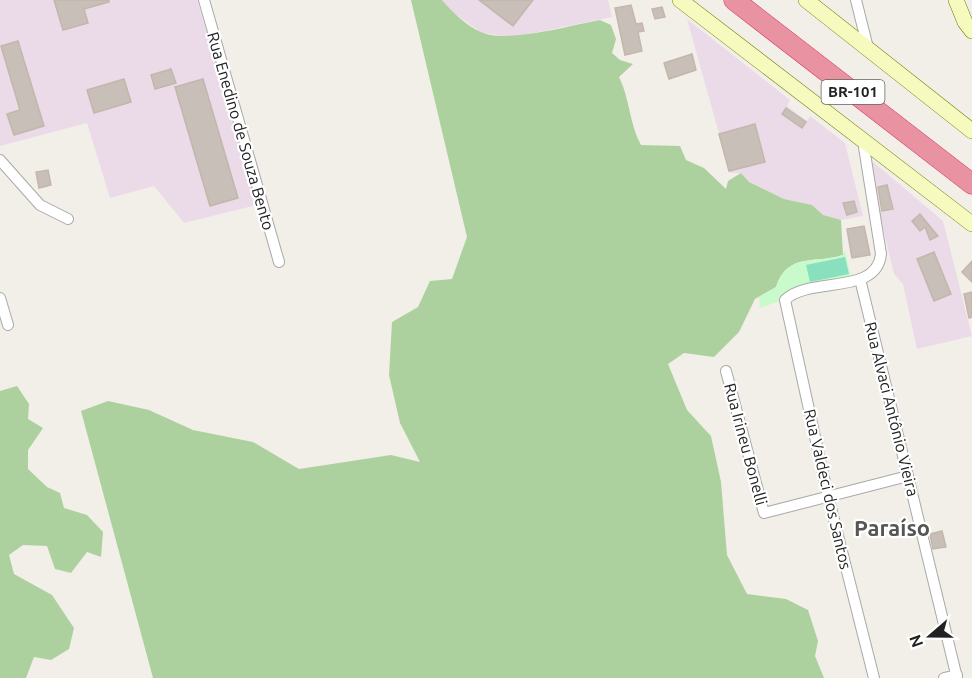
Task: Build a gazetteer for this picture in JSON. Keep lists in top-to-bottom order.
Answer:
{
  "streets": {
    "highway": ["BR-101"],
    "street": [
      "Rua Enedino de Souza Bento",
      "Rua Alvaci Antônio Vieira",
      "Rua Irineu Bonelli",
      "Rua Valdeci dos Santos"
    ]
  },
  "crossings": [
    ["Rua Alvaci Antônio Vieira", "Rua Irineu Bonelli"],
    ["Rua Alvaci Antônio Vieira", "Rua Valdeci dos Santos"],
    ["Rua Irineu Bonelli", "Rua Valdeci dos Santos"]
  ],
  "districts": ["Paraíso"],
  "north": "left"
}
